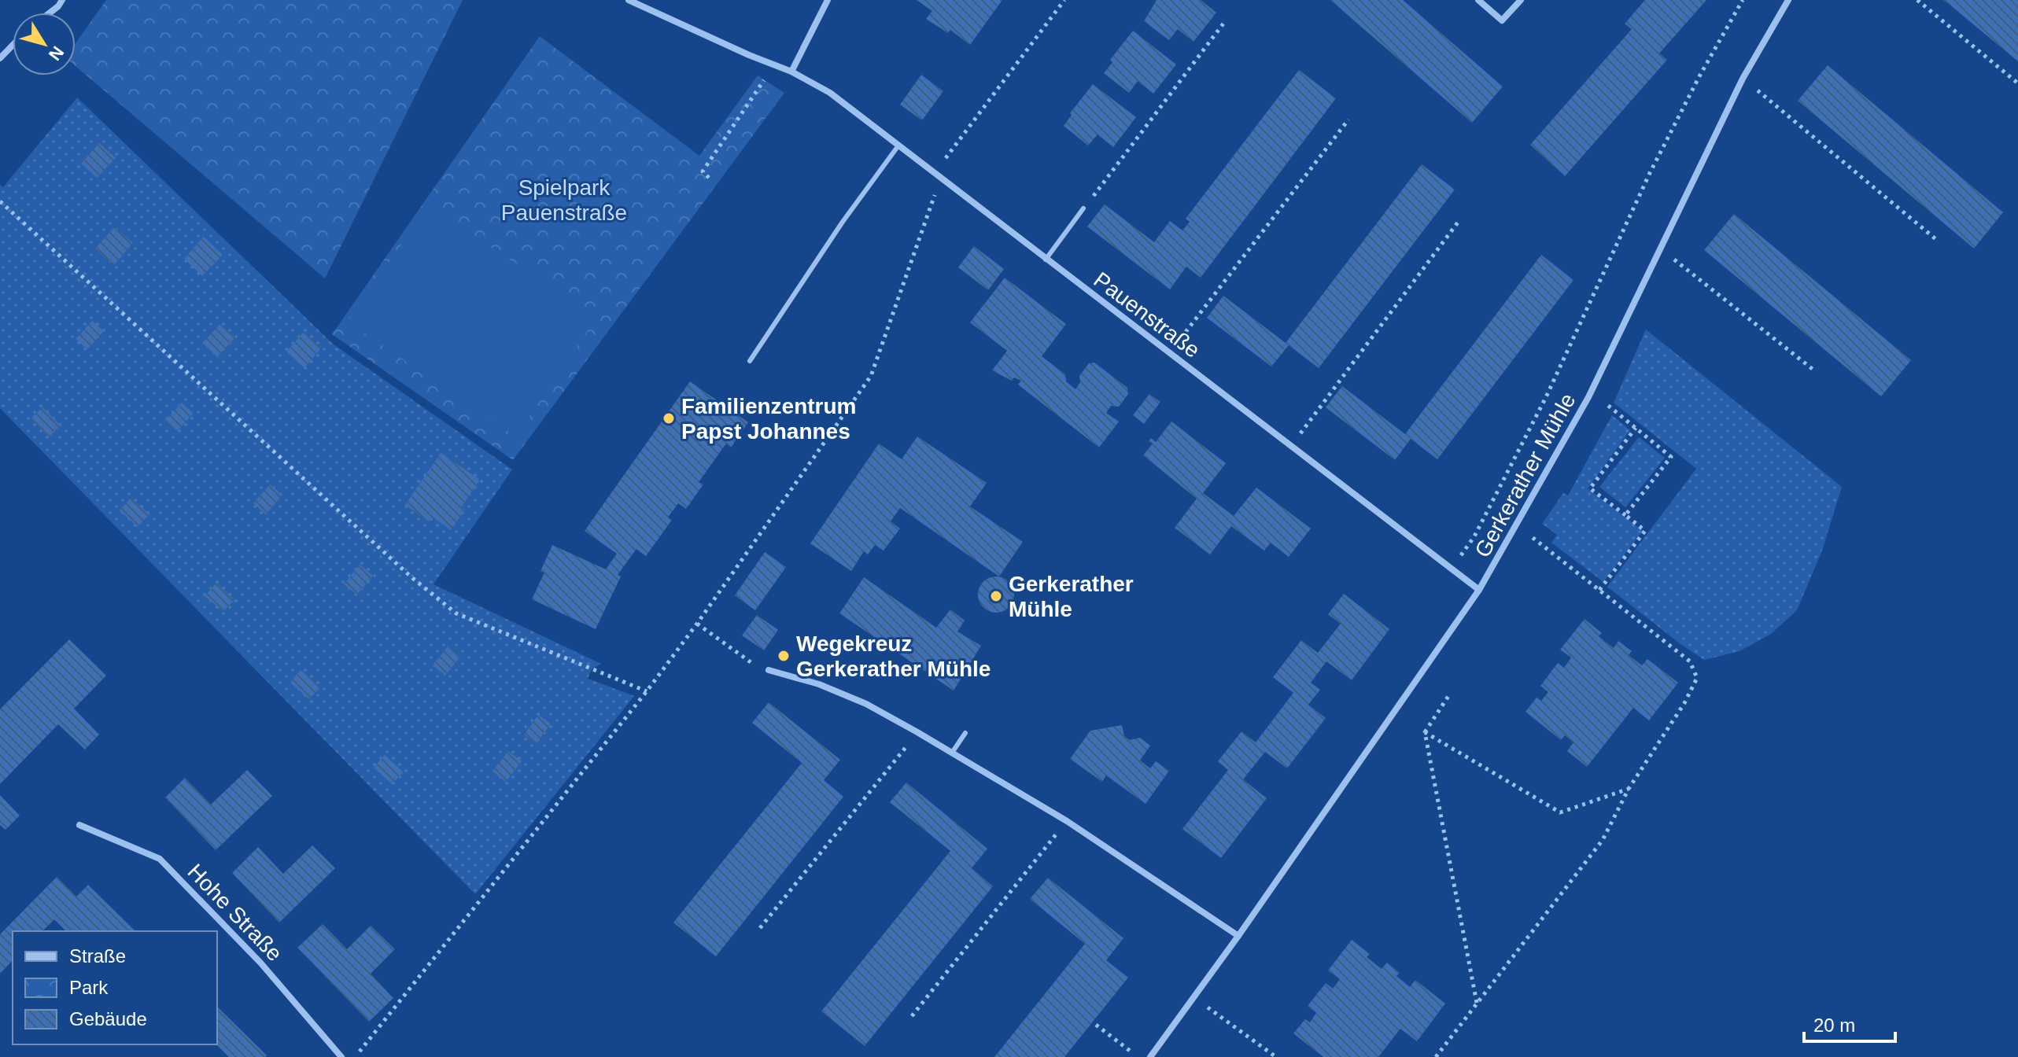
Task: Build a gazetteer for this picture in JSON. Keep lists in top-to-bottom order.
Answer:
{
  "streets": {
    "street": ["Pauenstraße", "Gerkerather Mühle", "Hohe Straße"]
  },
  "crossings": [
    ["Pauenstraße", "Gerkerather Mühle"]
  ],
  "parks": ["Spielpark Pauenstraße"],
  "places": ["Familienzentrum Papst Johannes", "Gerkerather Mühle", "Wegekreuz Gerkerather Mühle"],
  "legend": ["Straße", "Park", "Gebäude"],
  "scale_bar": "20 m",
  "north": "bottom right"
}
